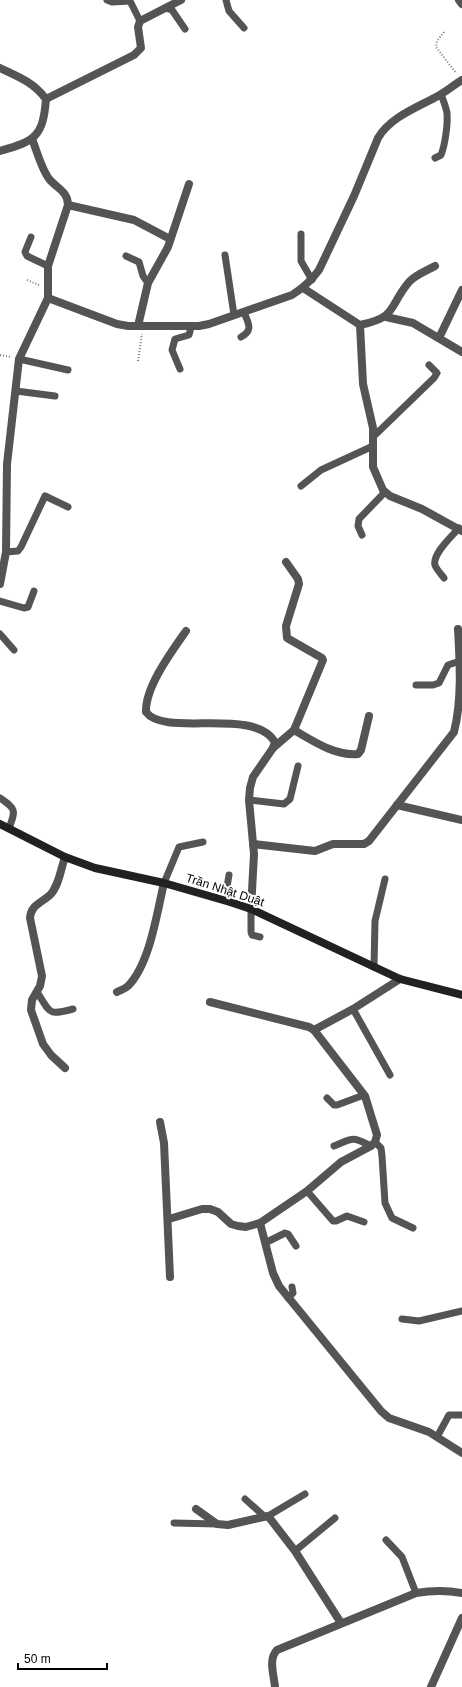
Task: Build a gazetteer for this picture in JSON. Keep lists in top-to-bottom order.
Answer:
{
  "streets": {
    "main road": ["Trần Nhật Duật"]
  },
  "scale_bar": "50 m"
}
